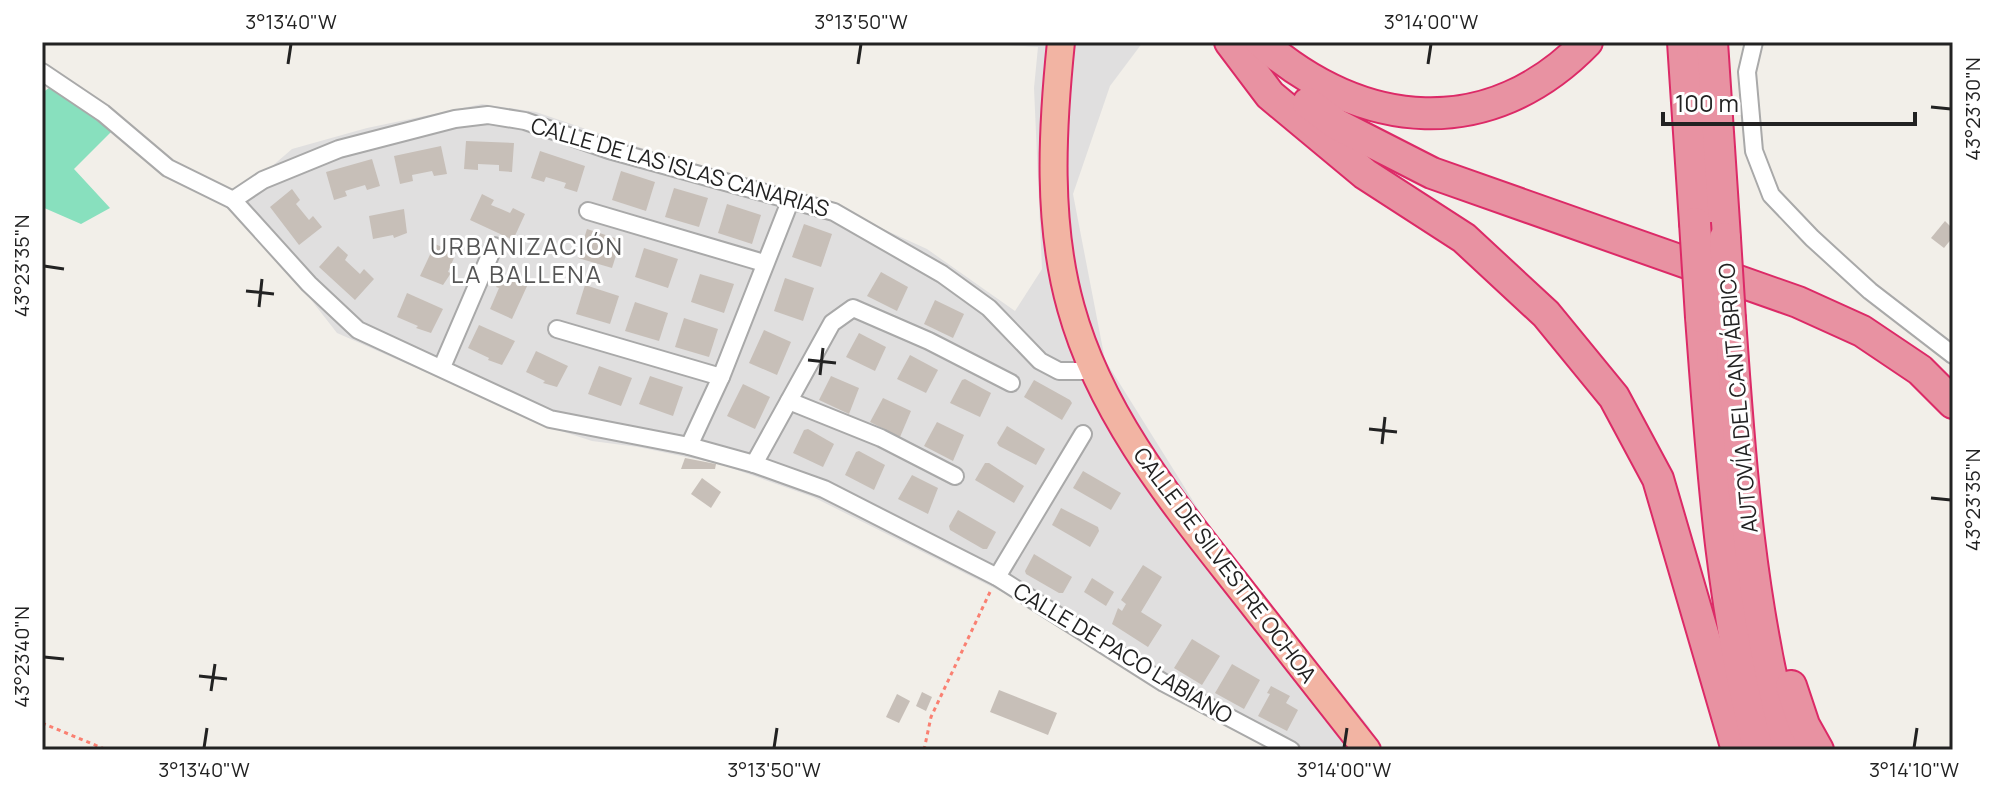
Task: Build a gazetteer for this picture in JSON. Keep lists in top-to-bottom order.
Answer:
{
  "streets": {
    "highway": ["AUTOVÍA DEL CANTÁBRICO", "CALLE DE SILVESTRE OCHOA"],
    "street": ["CALLE DE LAS ISLAS CANARIAS", "CALLE DE PACO LABIANO"]
  },
  "crossings": [
    ["CALLE DE LAS ISLAS CANARIAS", "CALLE DE SILVESTRE OCHOA"],
    ["CALLE DE LAS ISLAS CANARIAS", "CALLE DE PACO LABIANO"]
  ],
  "districts": ["URBANIZACIÓN LA BALLENA"],
  "scale_bar": "100 m",
  "coordinates": [
    "3°13'40\"W",
    "3°13'50\"W",
    "3°14'00\"W",
    "43°23'30\"N",
    "43°23'35\"N",
    "43°23'40\"N",
    "3°14'10\"W"
  ]
}
